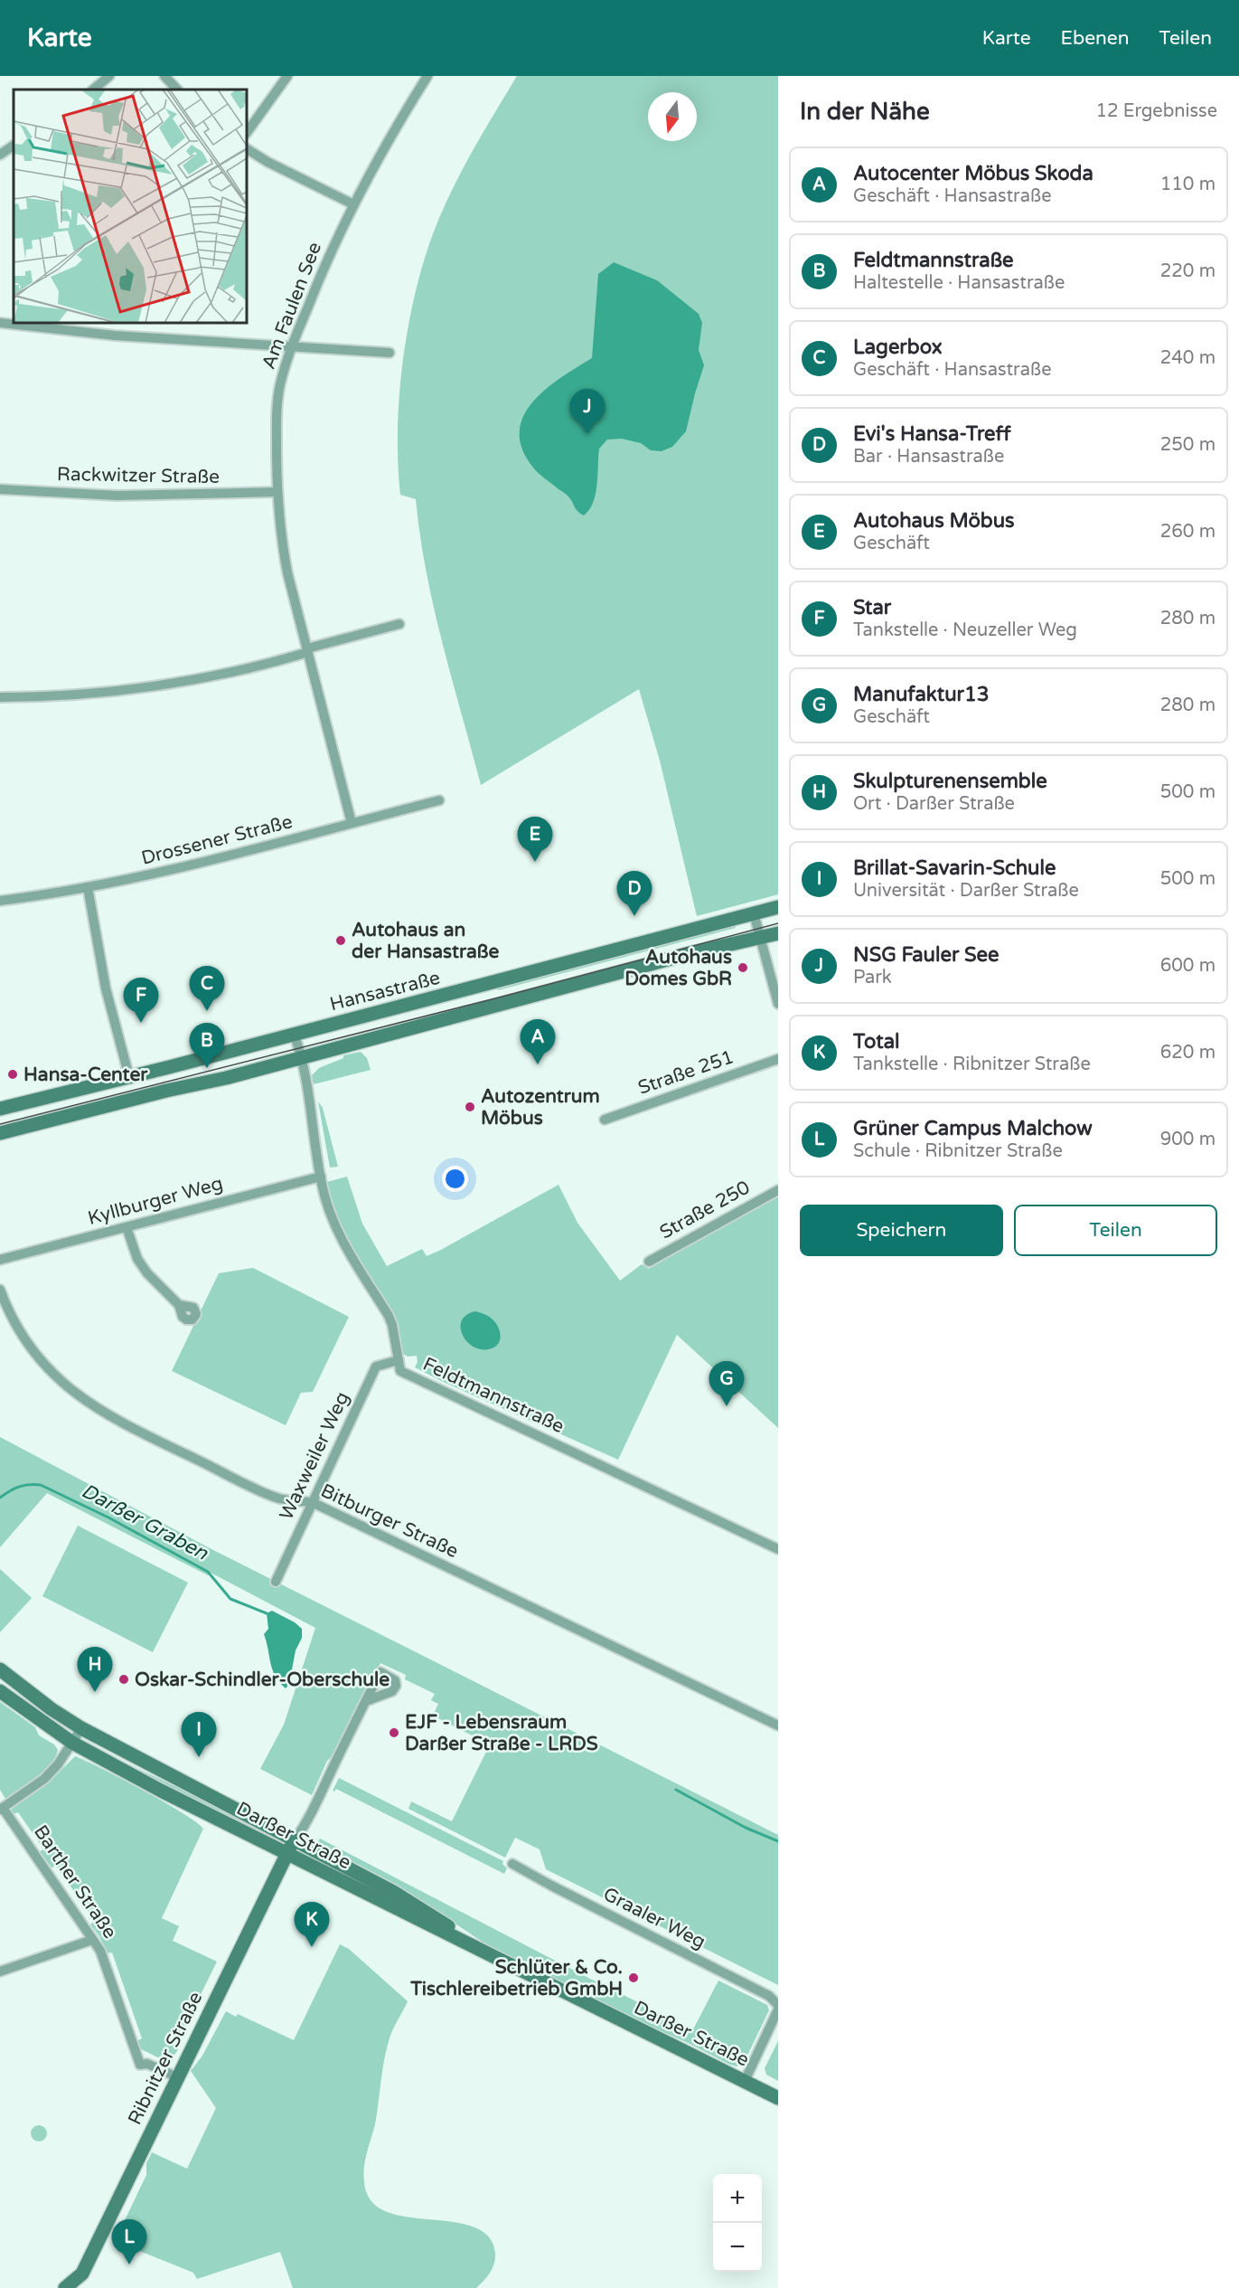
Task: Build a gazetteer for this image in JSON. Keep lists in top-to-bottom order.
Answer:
{
  "streets": {
    "main road": ["Hansastraße", "Darßer Straße", "Ribnitzer Straße"],
    "street": [
      "Am Faulen See",
      "Rackwitzer Straße",
      "Drossener Straße",
      "Straße 251",
      "Kyllburger Weg",
      "Straße 250",
      "Feldtmannstraße",
      "Waxweiler Weg",
      "Bitburger Straße",
      "Barther Straße",
      "Graaler Weg"
    ]
  },
  "crossings": [
    ["Am Faulen See", "Rackwitzer Straße"],
    ["Am Faulen See", "Drossener Straße"],
    ["Hansastraße", "Feldtmannstraße"],
    ["Kyllburger Weg", "Feldtmannstraße"],
    ["Feldtmannstraße", "Waxweiler Weg"],
    ["Waxweiler Weg", "Bitburger Straße"],
    ["Darßer Straße", "Ribnitzer Straße"],
    ["Barther Straße", "Ribnitzer Straße"]
  ],
  "water": ["Darßer Graben"],
  "places": [
    "Autohaus an der Hansastraße",
    "Autohaus Domes GbR",
    "Hansa-Center",
    "Autozentrum Möbus",
    "Oskar-Schindler-Oberschule",
    "EJF - Lebensraum Darßer Straße - LRDS",
    "Schlüter & Co. Tischlereibetrieb GmbH"
  ],
  "north": "bottom",
  "page": {
    "header": "Karte",
    "nav": ["Karte", "Ebenen", "Teilen"],
    "heading": ["In der Nähe", "12 Ergebnisse"],
    "list": [
      {
        "mark": "A",
        "name": "Autocenter Möbus Skoda",
        "note": "Geschäft · Hansastraße",
        "value": "110 m"
      },
      {
        "mark": "B",
        "name": "Feldtmannstraße",
        "note": "Haltestelle · Hansastraße",
        "value": "220 m"
      },
      {
        "mark": "C",
        "name": "Lagerbox",
        "note": "Geschäft · Hansastraße",
        "value": "240 m"
      },
      {
        "mark": "D",
        "name": "Evi's Hansa-Treff",
        "note": "Bar · Hansastraße",
        "value": "250 m"
      },
      {
        "mark": "E",
        "name": "Autohaus Möbus",
        "note": "Geschäft",
        "value": "260 m"
      },
      {
        "mark": "F",
        "name": "Star",
        "note": "Tankstelle · Neuzeller Weg",
        "value": "280 m"
      },
      {
        "mark": "G",
        "name": "Manufaktur13",
        "note": "Geschäft",
        "value": "280 m"
      },
      {
        "mark": "H",
        "name": "Skulpturenensemble",
        "note": "Ort · Darßer Straße",
        "value": "500 m"
      },
      {
        "mark": "I",
        "name": "Brillat-Savarin-Schule",
        "note": "Universität · Darßer Straße",
        "value": "500 m"
      },
      {
        "mark": "J",
        "name": "NSG Fauler See",
        "note": "Park",
        "value": "600 m"
      },
      {
        "mark": "K",
        "name": "Total",
        "note": "Tankstelle · Ribnitzer Straße",
        "value": "620 m"
      },
      {
        "mark": "L",
        "name": "Grüner Campus Malchow",
        "note": "Schule · Ribnitzer Straße",
        "value": "900 m"
      }
    ],
    "pins": [
      "J",
      "E",
      "D",
      "C",
      "F",
      "A",
      "B",
      "G",
      "H",
      "I",
      "K",
      "L"
    ],
    "buttons": ["Speichern", "Teilen"],
    "map_buttons": ["+", "−"]
  }
}
